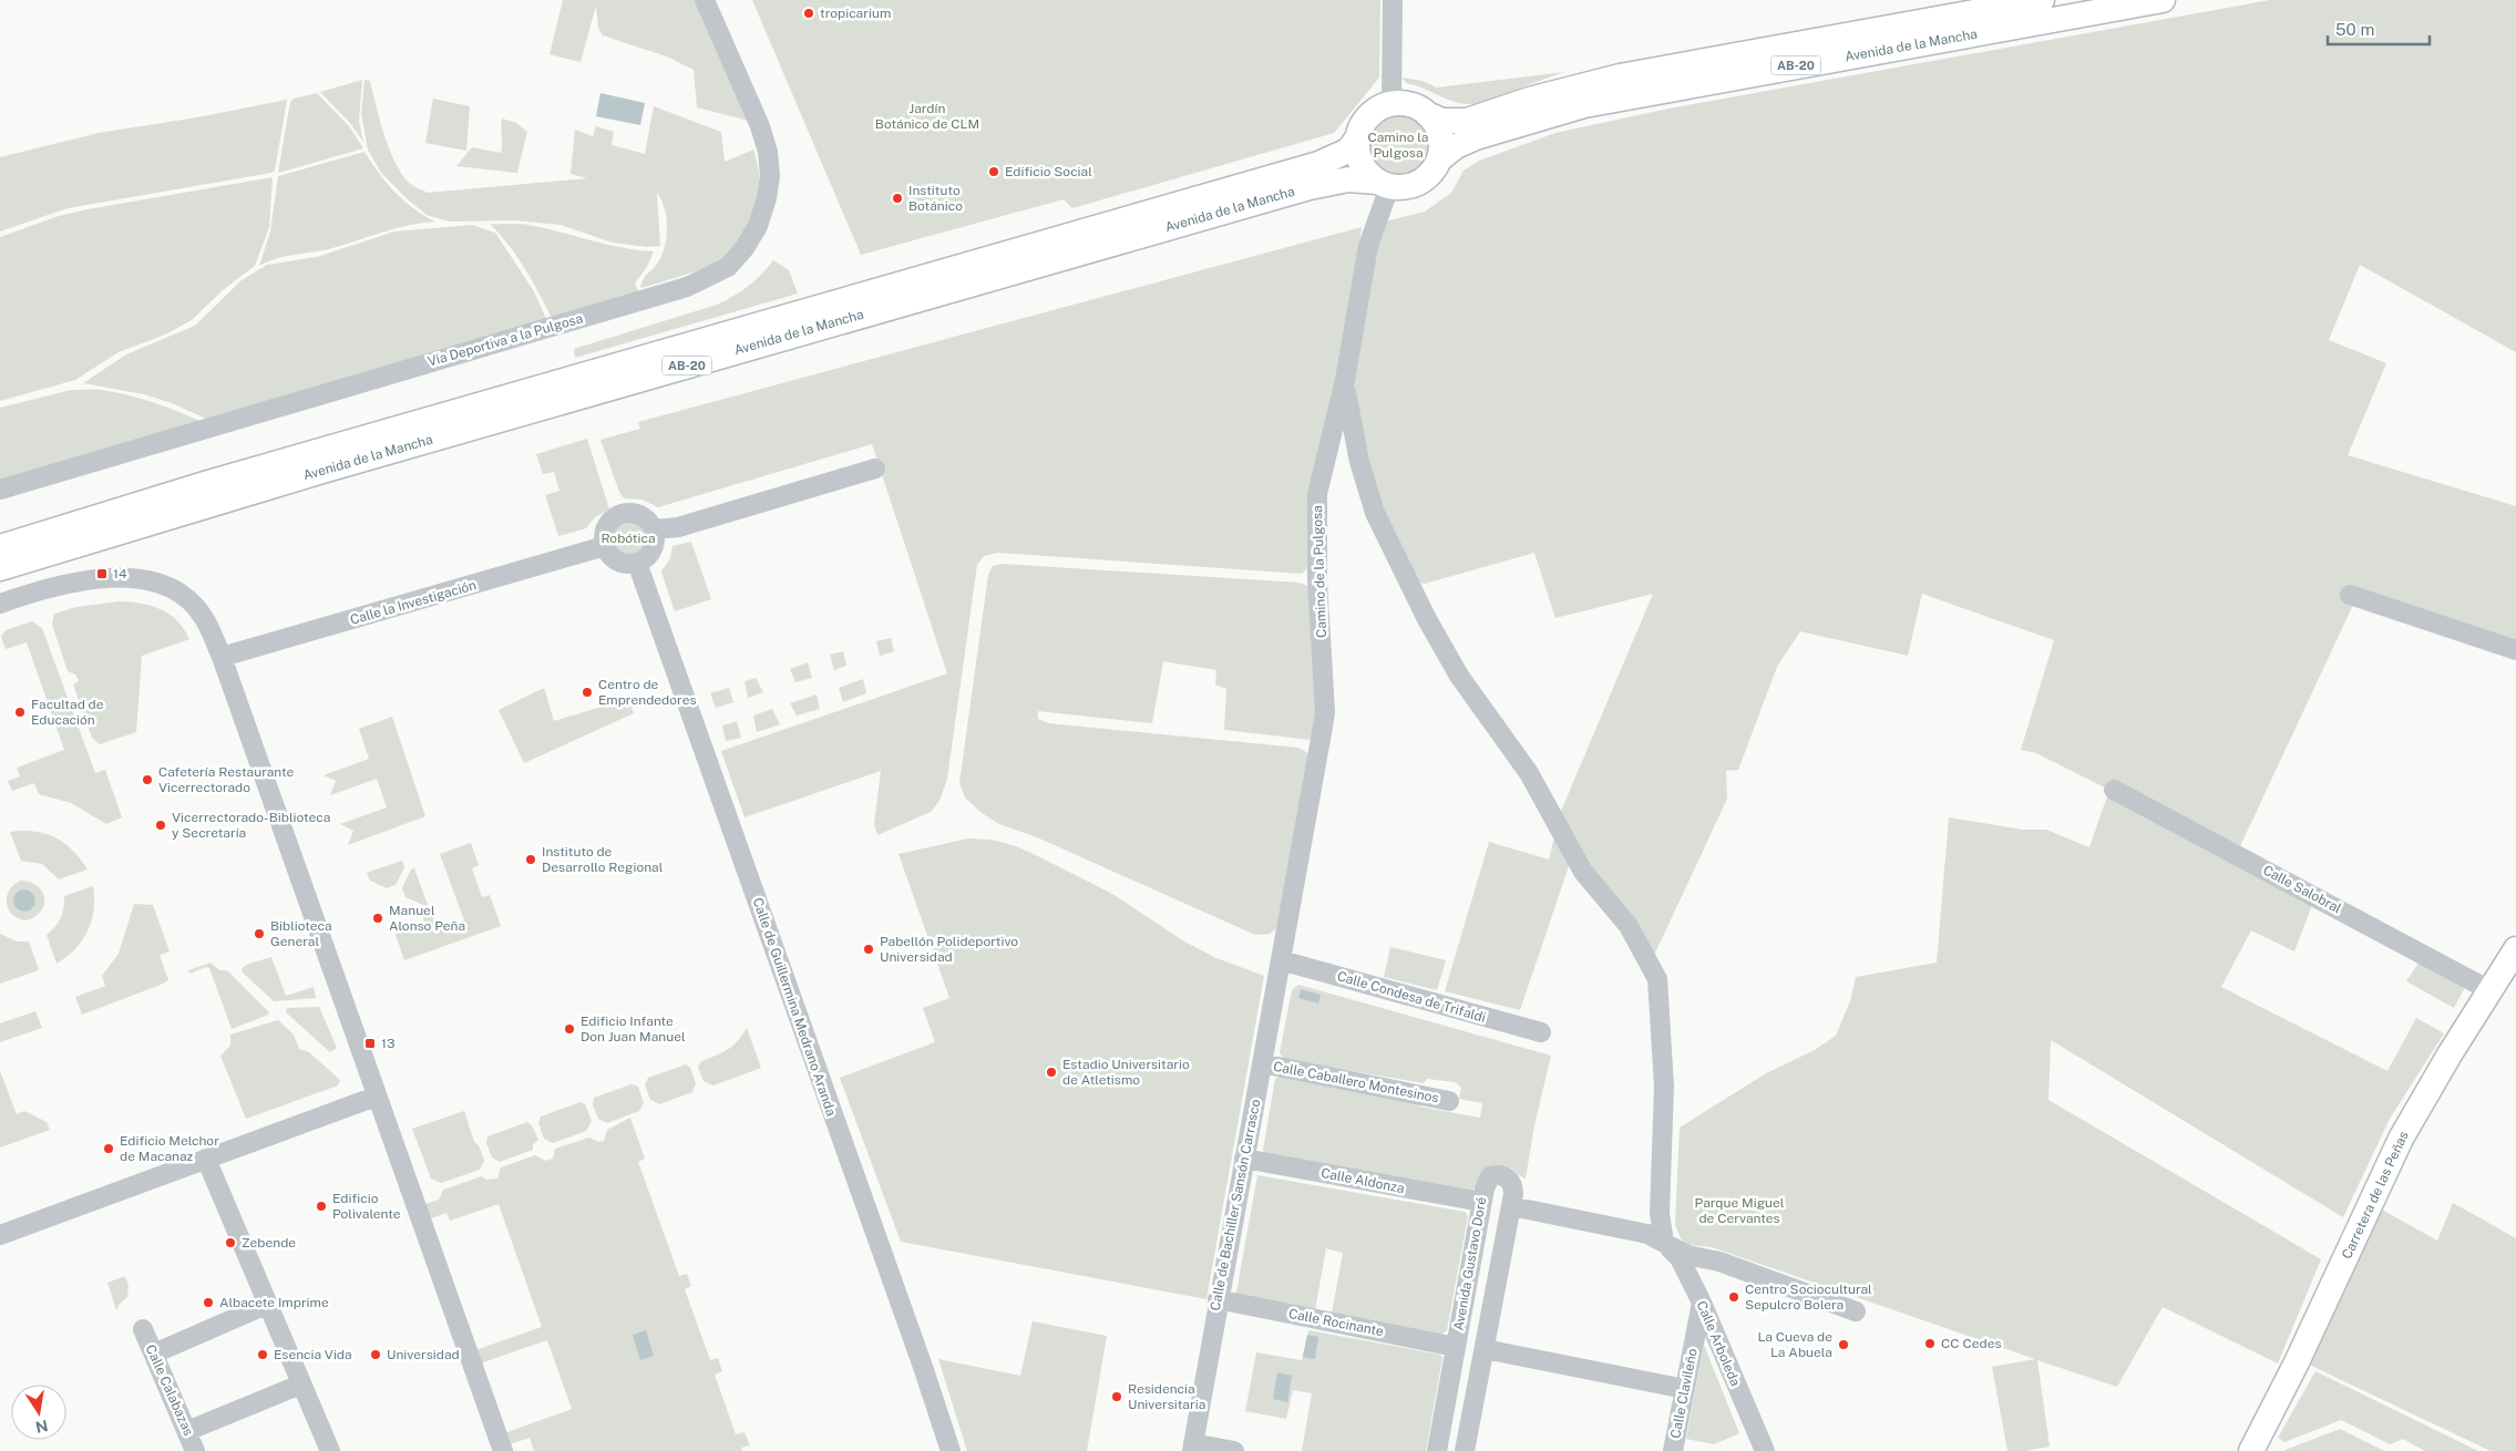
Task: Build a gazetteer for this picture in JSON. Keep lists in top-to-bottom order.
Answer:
{
  "streets": {
    "main road": ["Avenida de la Mancha", "AB-20", "Carretera de las Peñas"],
    "street": [
      "Vía Deportiva a la Pulgosa",
      "Camino de la Pulgosa",
      "Calle la Investigación",
      "Calle Salobral",
      "Calle Condesa de Trifaldi",
      "Calle de Guillermina Medrano Aranda",
      "Calle Caballero Montesinos",
      "Calle Aldonza",
      "Calle de Bachiller Sansón Carrasco",
      "Avenida Gustavo Doré",
      "Calle Rocinante",
      "Calle Arboleda",
      "Calle Calabazas",
      "Calle Clavileño"
    ]
  },
  "crossings": [
    ["Avenida de la Mancha", "AB-20"],
    ["Avenida de la Mancha", "Camino de la Pulgosa"],
    ["AB-20", "Camino de la Pulgosa"],
    ["Camino de la Pulgosa", "Calle Condesa de Trifaldi"],
    ["Camino de la Pulgosa", "Calle de Bachiller Sansón Carrasco"],
    ["Calle la Investigación", "Calle de Guillermina Medrano Aranda"],
    ["Calle Salobral", "Carretera de las Peñas"],
    ["Calle Condesa de Trifaldi", "Calle de Bachiller Sansón Carrasco"],
    ["Calle Caballero Montesinos", "Calle de Bachiller Sansón Carrasco"],
    ["Calle Aldonza", "Calle de Bachiller Sansón Carrasco"],
    ["Calle Aldonza", "Avenida Gustavo Doré"],
    ["Calle de Bachiller Sansón Carrasco", "Calle Rocinante"],
    ["Avenida Gustavo Doré", "Calle Rocinante"],
    ["Calle Arboleda", "Calle Clavileño"]
  ],
  "parks": [
    "Jardín Botánico de CLM",
    "Camino la Pulgosa",
    "Robótica",
    "Parque Miguel de Cervantes"
  ],
  "places": {
    "other": [
      "tropicarium",
      "Edificio Social",
      "Instituto Botánico",
      "Centro de Emprendedores",
      "Facultad de Educación",
      "Cafetería Restaurante Vicerrectorado",
      "Vicerrectorado-Biblioteca y Secretaría",
      "Instituto de Desarrollo Regional",
      "Manuel Alonso Peña",
      "Biblioteca General",
      "Pabellón Polideportivo Universidad",
      "Edificio Infante Don Juan Manuel",
      "Estadio Universitario de Atletismo",
      "Edificio Melchor de Macanaz",
      "Edificio Polivalente",
      "Zebende",
      "Centro Sociocultural Sepulcro Bolera",
      "Albacete Imprime",
      "CC Cedes",
      "La Cueva de La Abuela",
      "Esencia Vida",
      "Universidad",
      "Residencia Universitaria"
    ],
    "transit": ["14", "13"]
  },
  "scale_bar": "50 m",
  "north": "bottom"
}
